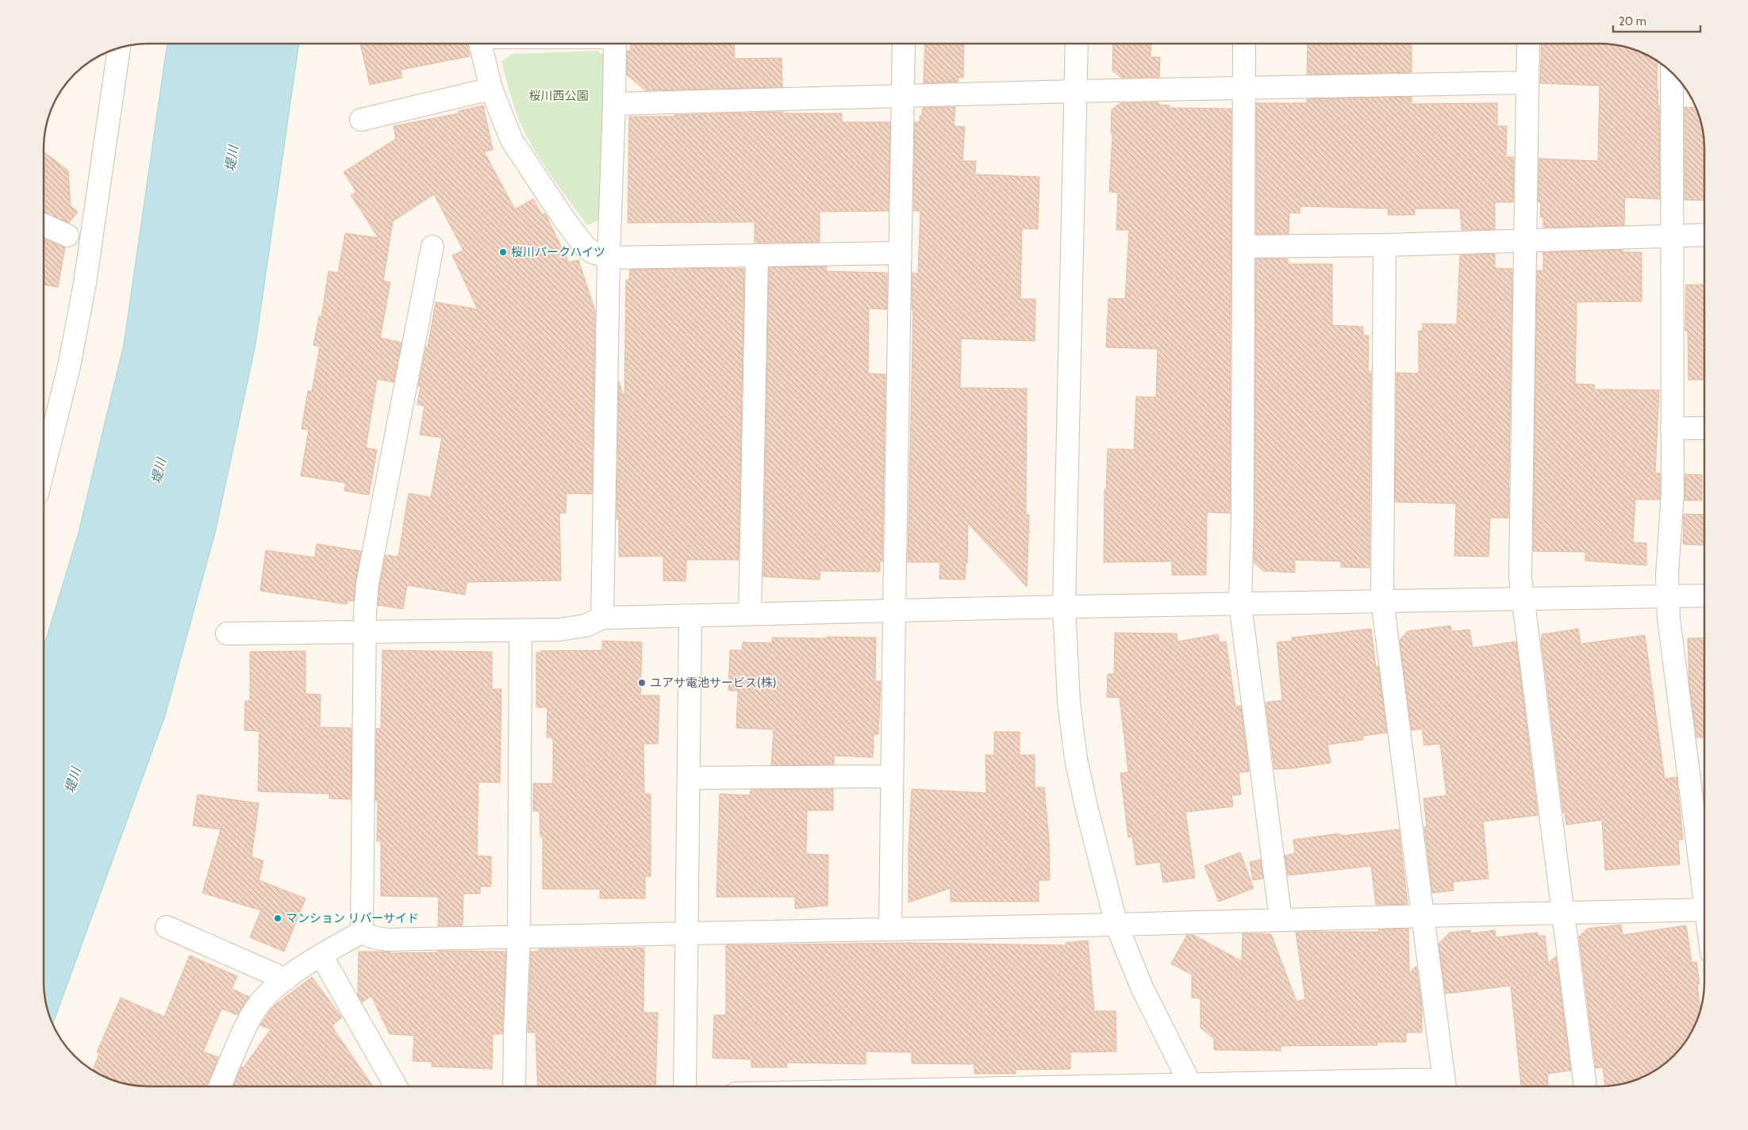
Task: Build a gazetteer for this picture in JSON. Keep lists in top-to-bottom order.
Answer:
{
  "water": ["堤川"],
  "parks": ["桜川西公園"],
  "places": ["桜川パークハイツ", "ユアサ電池サービス(株)", "マンション リバーサイド"],
  "scale_bar": "20 m"
}
